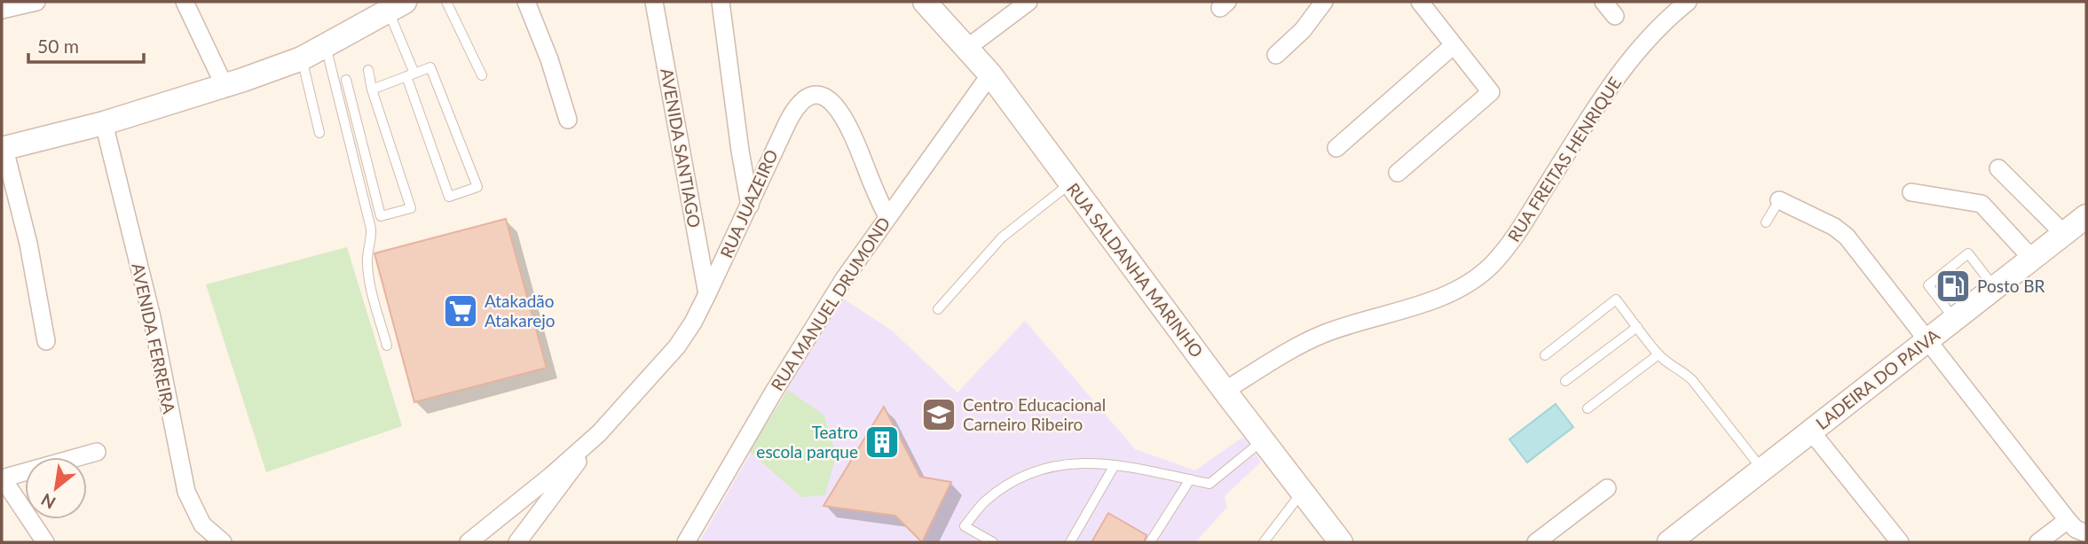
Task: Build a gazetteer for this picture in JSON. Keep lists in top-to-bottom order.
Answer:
{
  "streets": {
    "main road": ["RUA SALDANHA MARINHO", "LADEIRA DO PAIVA"],
    "street": [
      "AVENIDA SANTIAGO",
      "RUA FREITAS HENRIQUE",
      "RUA JUAZEIRO",
      "RUA MANUEL DRUMOND",
      "AVENIDA FERREIRA"
    ]
  },
  "crossings": [
    ["AVENIDA SANTIAGO", "RUA JUAZEIRO"],
    ["RUA FREITAS HENRIQUE", "RUA SALDANHA MARINHO"],
    ["RUA JUAZEIRO", "RUA MANUEL DRUMOND"],
    ["RUA SALDANHA MARINHO", "RUA MANUEL DRUMOND"]
  ],
  "places": {
    "fuel station": ["Posto BR"],
    "supermarket": ["Atakadão Atakarejo"],
    "school or university": ["Centro Educacional Carneiro Ribeiro"],
    "building": ["Teatro escola parque"]
  },
  "scale_bar": "50 m",
  "north": "bottom left"
}
